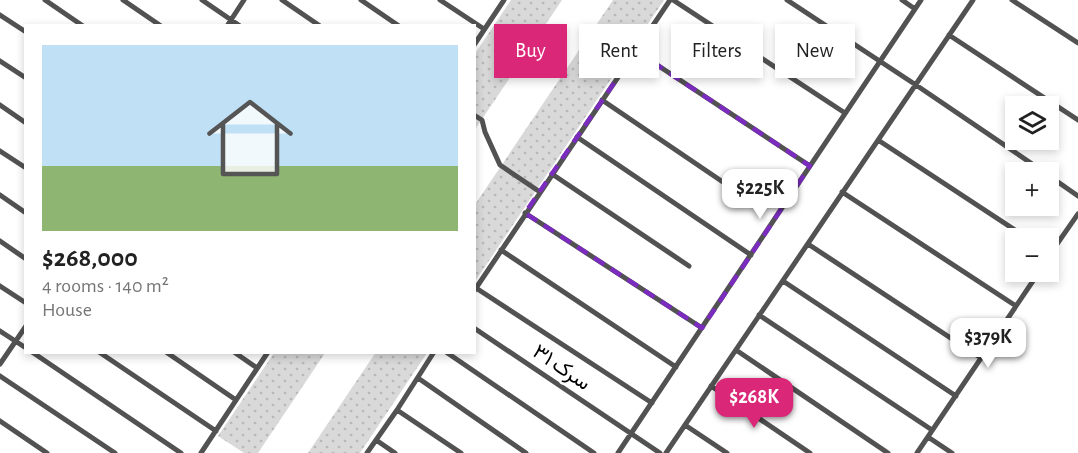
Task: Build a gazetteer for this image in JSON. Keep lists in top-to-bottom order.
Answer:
{
  "streets": {
    "street": ["سرک ۳۱"]
  },
  "page": {
    "chip": [
      "Buy",
      "Rent",
      "Filters",
      "New"
    ],
    "list": [
      {
        "name": "$268,000",
        "note": "4 rooms · 140 m² · House"
      }
    ],
    "map_buttons": ["+", "−"],
    "price": ["$225K", "$379K", "$268K"]
  }
}
